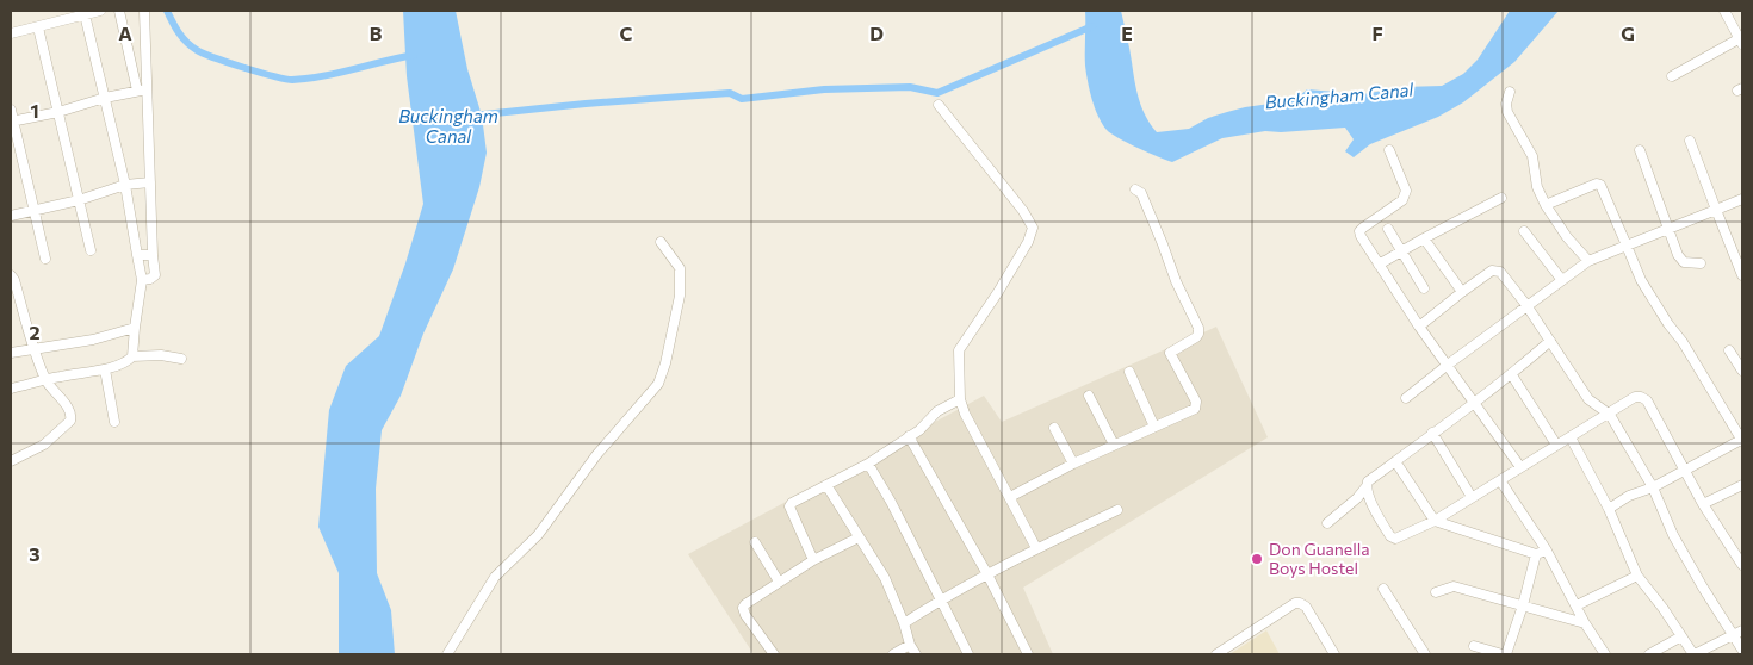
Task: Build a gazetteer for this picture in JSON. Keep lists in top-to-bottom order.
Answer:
{
  "water": ["Buckingham Canal"],
  "places": ["Don Guanella Boys Hostel"],
  "grid": {
    "columns": [
      "A",
      "B",
      "C",
      "D",
      "E",
      "F",
      "G"
    ],
    "rows": ["1", "2", "3"]
  }
}
